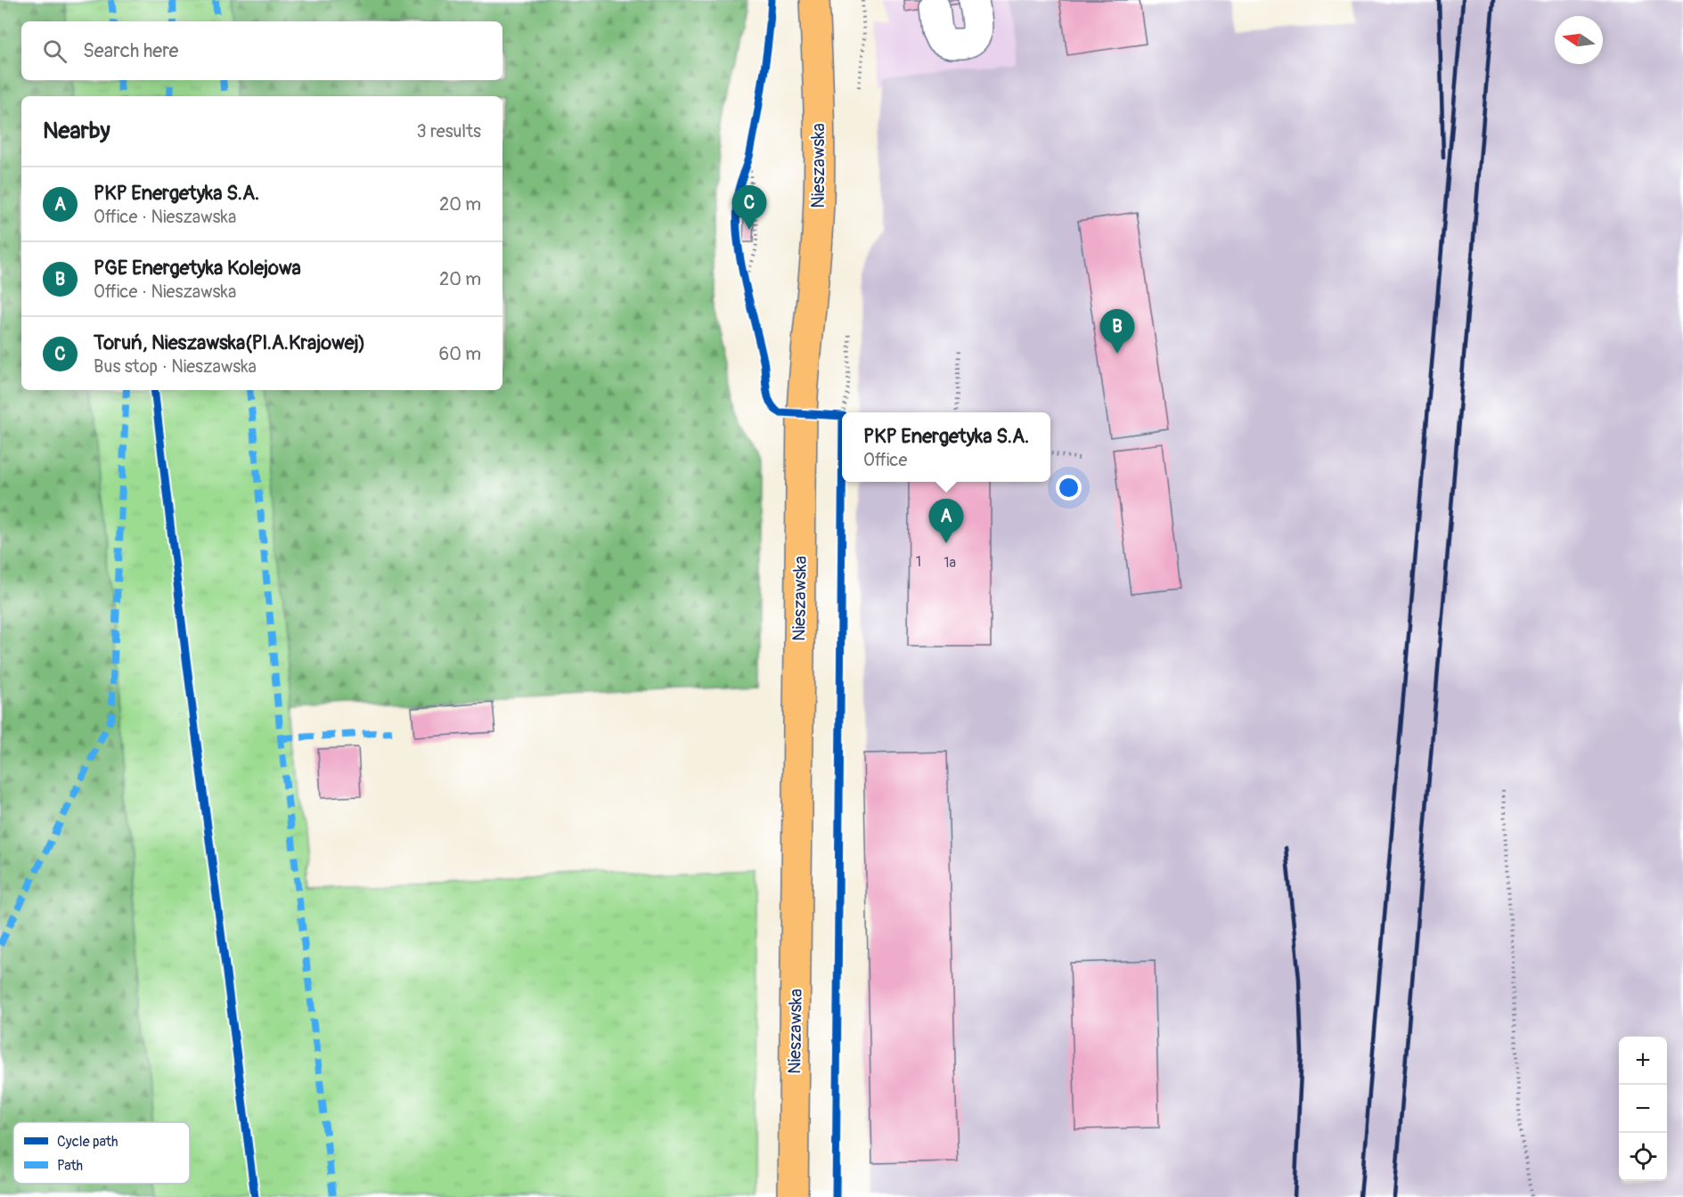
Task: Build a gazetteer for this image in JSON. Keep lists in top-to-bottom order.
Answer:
{
  "streets": {
    "main road": ["Nieszawska"]
  },
  "house_numbers": ["1", "1a"],
  "legend": ["Cycle path", "Path"],
  "north": "left",
  "page": {
    "search": "Search here",
    "heading": ["Nearby", "3 results"],
    "list": [
      {
        "mark": "A",
        "name": "PKP Energetyka S.A.",
        "note": "Office · Nieszawska",
        "value": "20 m"
      },
      {
        "mark": "B",
        "name": "PGE Energetyka Kolejowa",
        "note": "Office · Nieszawska",
        "value": "20 m"
      },
      {
        "mark": "C",
        "name": "Toruń, Nieszawska(Pl.A.Krajowej)",
        "note": "Bus stop · Nieszawska",
        "value": "60 m"
      }
    ],
    "pins": ["C", "B", "A"],
    "popup": ["PKP Energetyka S.A.", "Office"],
    "map_buttons": ["+", "−"]
  }
}
